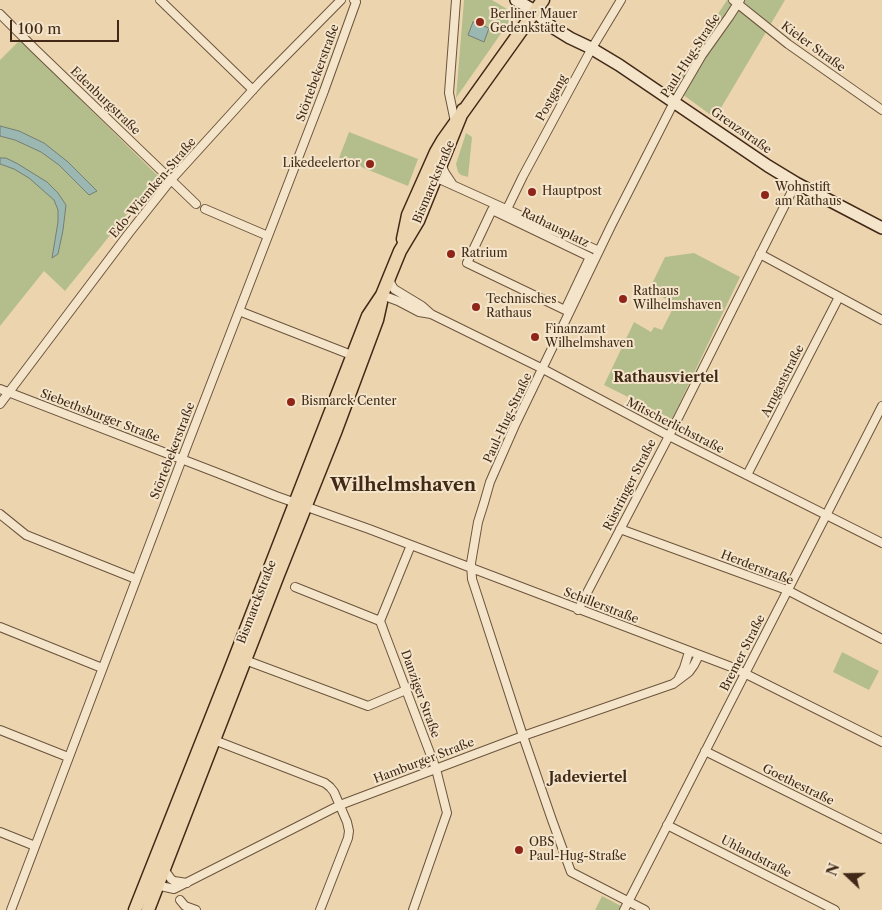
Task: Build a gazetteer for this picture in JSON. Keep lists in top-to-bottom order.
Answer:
{
  "streets": {
    "main road": ["Grenzstraße", "Bismarckstraße"],
    "street": [
      "Kieler Straße",
      "Paul-Hug-Straße",
      "Störtebekerstraße",
      "Postgang",
      "Edenburgstraße",
      "Edo-Wiemken-Straße",
      "Rathausplatz",
      "Arngaststraße",
      "Siebethsburger Straße",
      "Mitscherlichstraße",
      "Rüstringer Straße",
      "Herderstraße",
      "Schillerstraße",
      "Bremer Straße",
      "Danziger Straße",
      "Hamburger Straße",
      "Goethestraße",
      "Uhlandstraße"
    ]
  },
  "crossings": [
    ["Kieler Straße", "Paul-Hug-Straße"],
    ["Paul-Hug-Straße", "Grenzstraße"],
    ["Paul-Hug-Straße", "Rathausplatz"],
    ["Paul-Hug-Straße", "Mitscherlichstraße"],
    ["Paul-Hug-Straße", "Schillerstraße"],
    ["Paul-Hug-Straße", "Bremer Straße"],
    ["Paul-Hug-Straße", "Hamburger Straße"],
    ["Störtebekerstraße", "Siebethsburger Straße"],
    ["Postgang", "Grenzstraße"],
    ["Postgang", "Rathausplatz"],
    ["Edenburgstraße", "Edo-Wiemken-Straße"],
    ["Grenzstraße", "Bismarckstraße"],
    ["Grenzstraße", "Rüstringer Straße"],
    ["Bismarckstraße", "Rathausplatz"],
    ["Bismarckstraße", "Siebethsburger Straße"],
    ["Bismarckstraße", "Mitscherlichstraße"],
    ["Bismarckstraße", "Schillerstraße"],
    ["Bismarckstraße", "Hamburger Straße"],
    ["Edo-Wiemken-Straße", "Siebethsburger Straße"],
    ["Arngaststraße", "Mitscherlichstraße"],
    ["Siebethsburger Straße", "Schillerstraße"],
    ["Mitscherlichstraße", "Rüstringer Straße"],
    ["Mitscherlichstraße", "Bremer Straße"],
    ["Rüstringer Straße", "Herderstraße"],
    ["Rüstringer Straße", "Schillerstraße"],
    ["Herderstraße", "Bremer Straße"],
    ["Schillerstraße", "Bremer Straße"],
    ["Schillerstraße", "Hamburger Straße"],
    ["Bremer Straße", "Goethestraße"],
    ["Bremer Straße", "Uhlandstraße"],
    ["Danziger Straße", "Hamburger Straße"]
  ],
  "districts": ["Rathausviertel", "Wilhelmshaven", "Jadeviertel"],
  "places": [
    "Berliner Mauer Gedenkstätte",
    "Likedeelertor",
    "Hauptpost",
    "Wohnstift am Rathaus",
    "Ratrium",
    "Rathaus Wilhelmshaven",
    "Technisches Rathaus",
    "Finanzamt Wilhelmshaven",
    "Bismarck Center",
    "OBS Paul-Hug-Straße"
  ],
  "scale_bar": "100 m",
  "north": "left"
}
